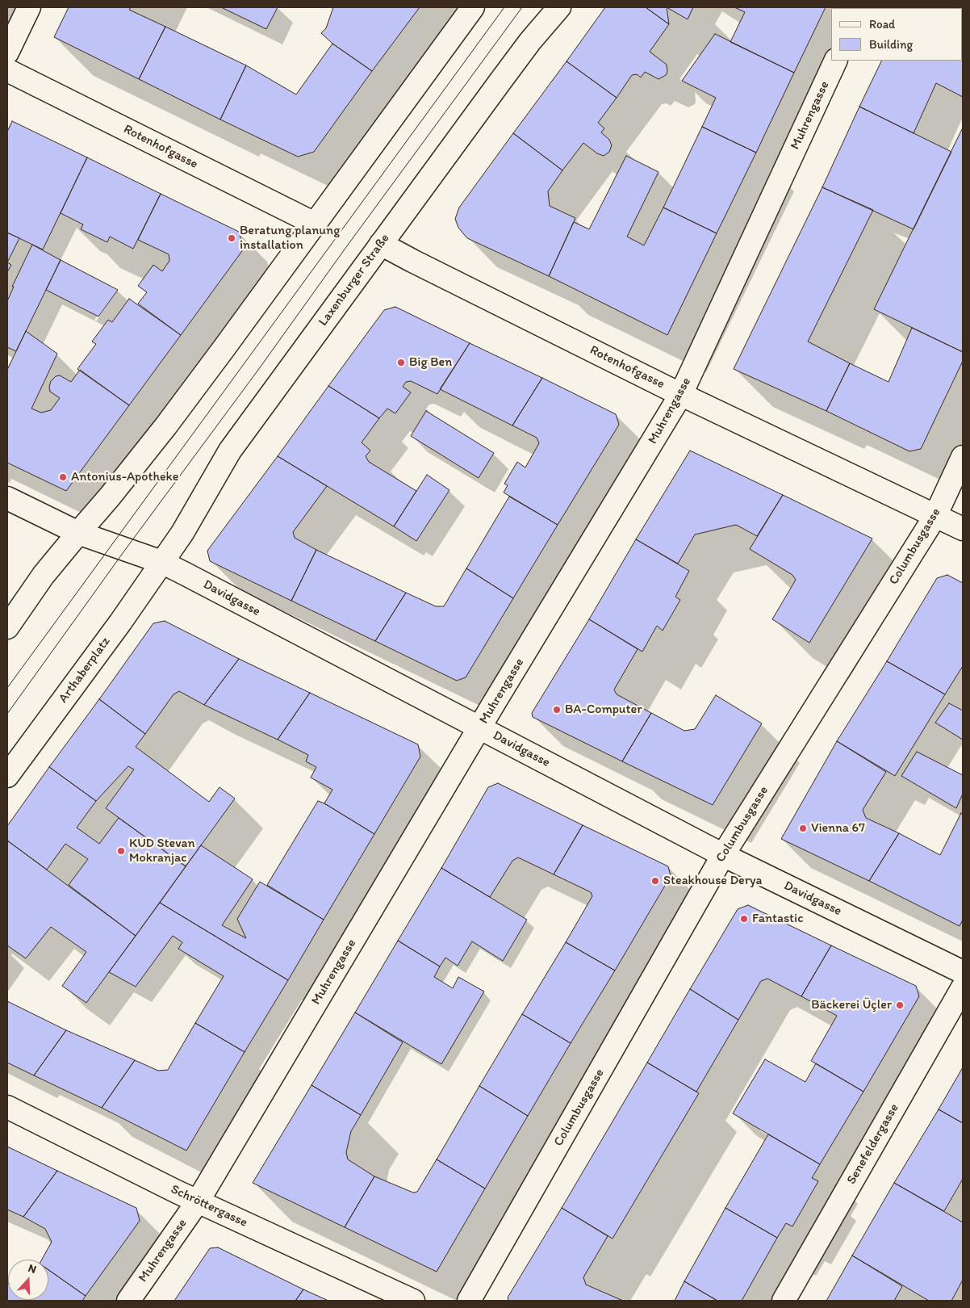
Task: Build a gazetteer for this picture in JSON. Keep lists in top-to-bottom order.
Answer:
{
  "streets": {
    "street": [
      "Muhrengasse",
      "Rotenhofgasse",
      "Laxenburger Straße",
      "Columbusgasse",
      "Davidgasse",
      "Arthaberplatz",
      "Senefeldergasse",
      "Schröttergasse"
    ]
  },
  "crossings": [
    ["Muhrengasse", "Rotenhofgasse"],
    ["Muhrengasse", "Davidgasse"],
    ["Muhrengasse", "Schröttergasse"],
    ["Rotenhofgasse", "Laxenburger Straße"],
    ["Rotenhofgasse", "Columbusgasse"],
    ["Laxenburger Straße", "Davidgasse"],
    ["Laxenburger Straße", "Arthaberplatz"],
    ["Columbusgasse", "Davidgasse"],
    ["Davidgasse", "Arthaberplatz"]
  ],
  "places": [
    "Beratung planung installation",
    "Big Ben",
    "Antonius-Apotheke",
    "BA-Computer",
    "Vienna 67",
    "KUD Stevan Mokranjac",
    "Steakhouse Derya",
    "Fantastic",
    "Bäckerei Üçler"
  ],
  "legend": ["Road", "Building"],
  "north": "top"
}
